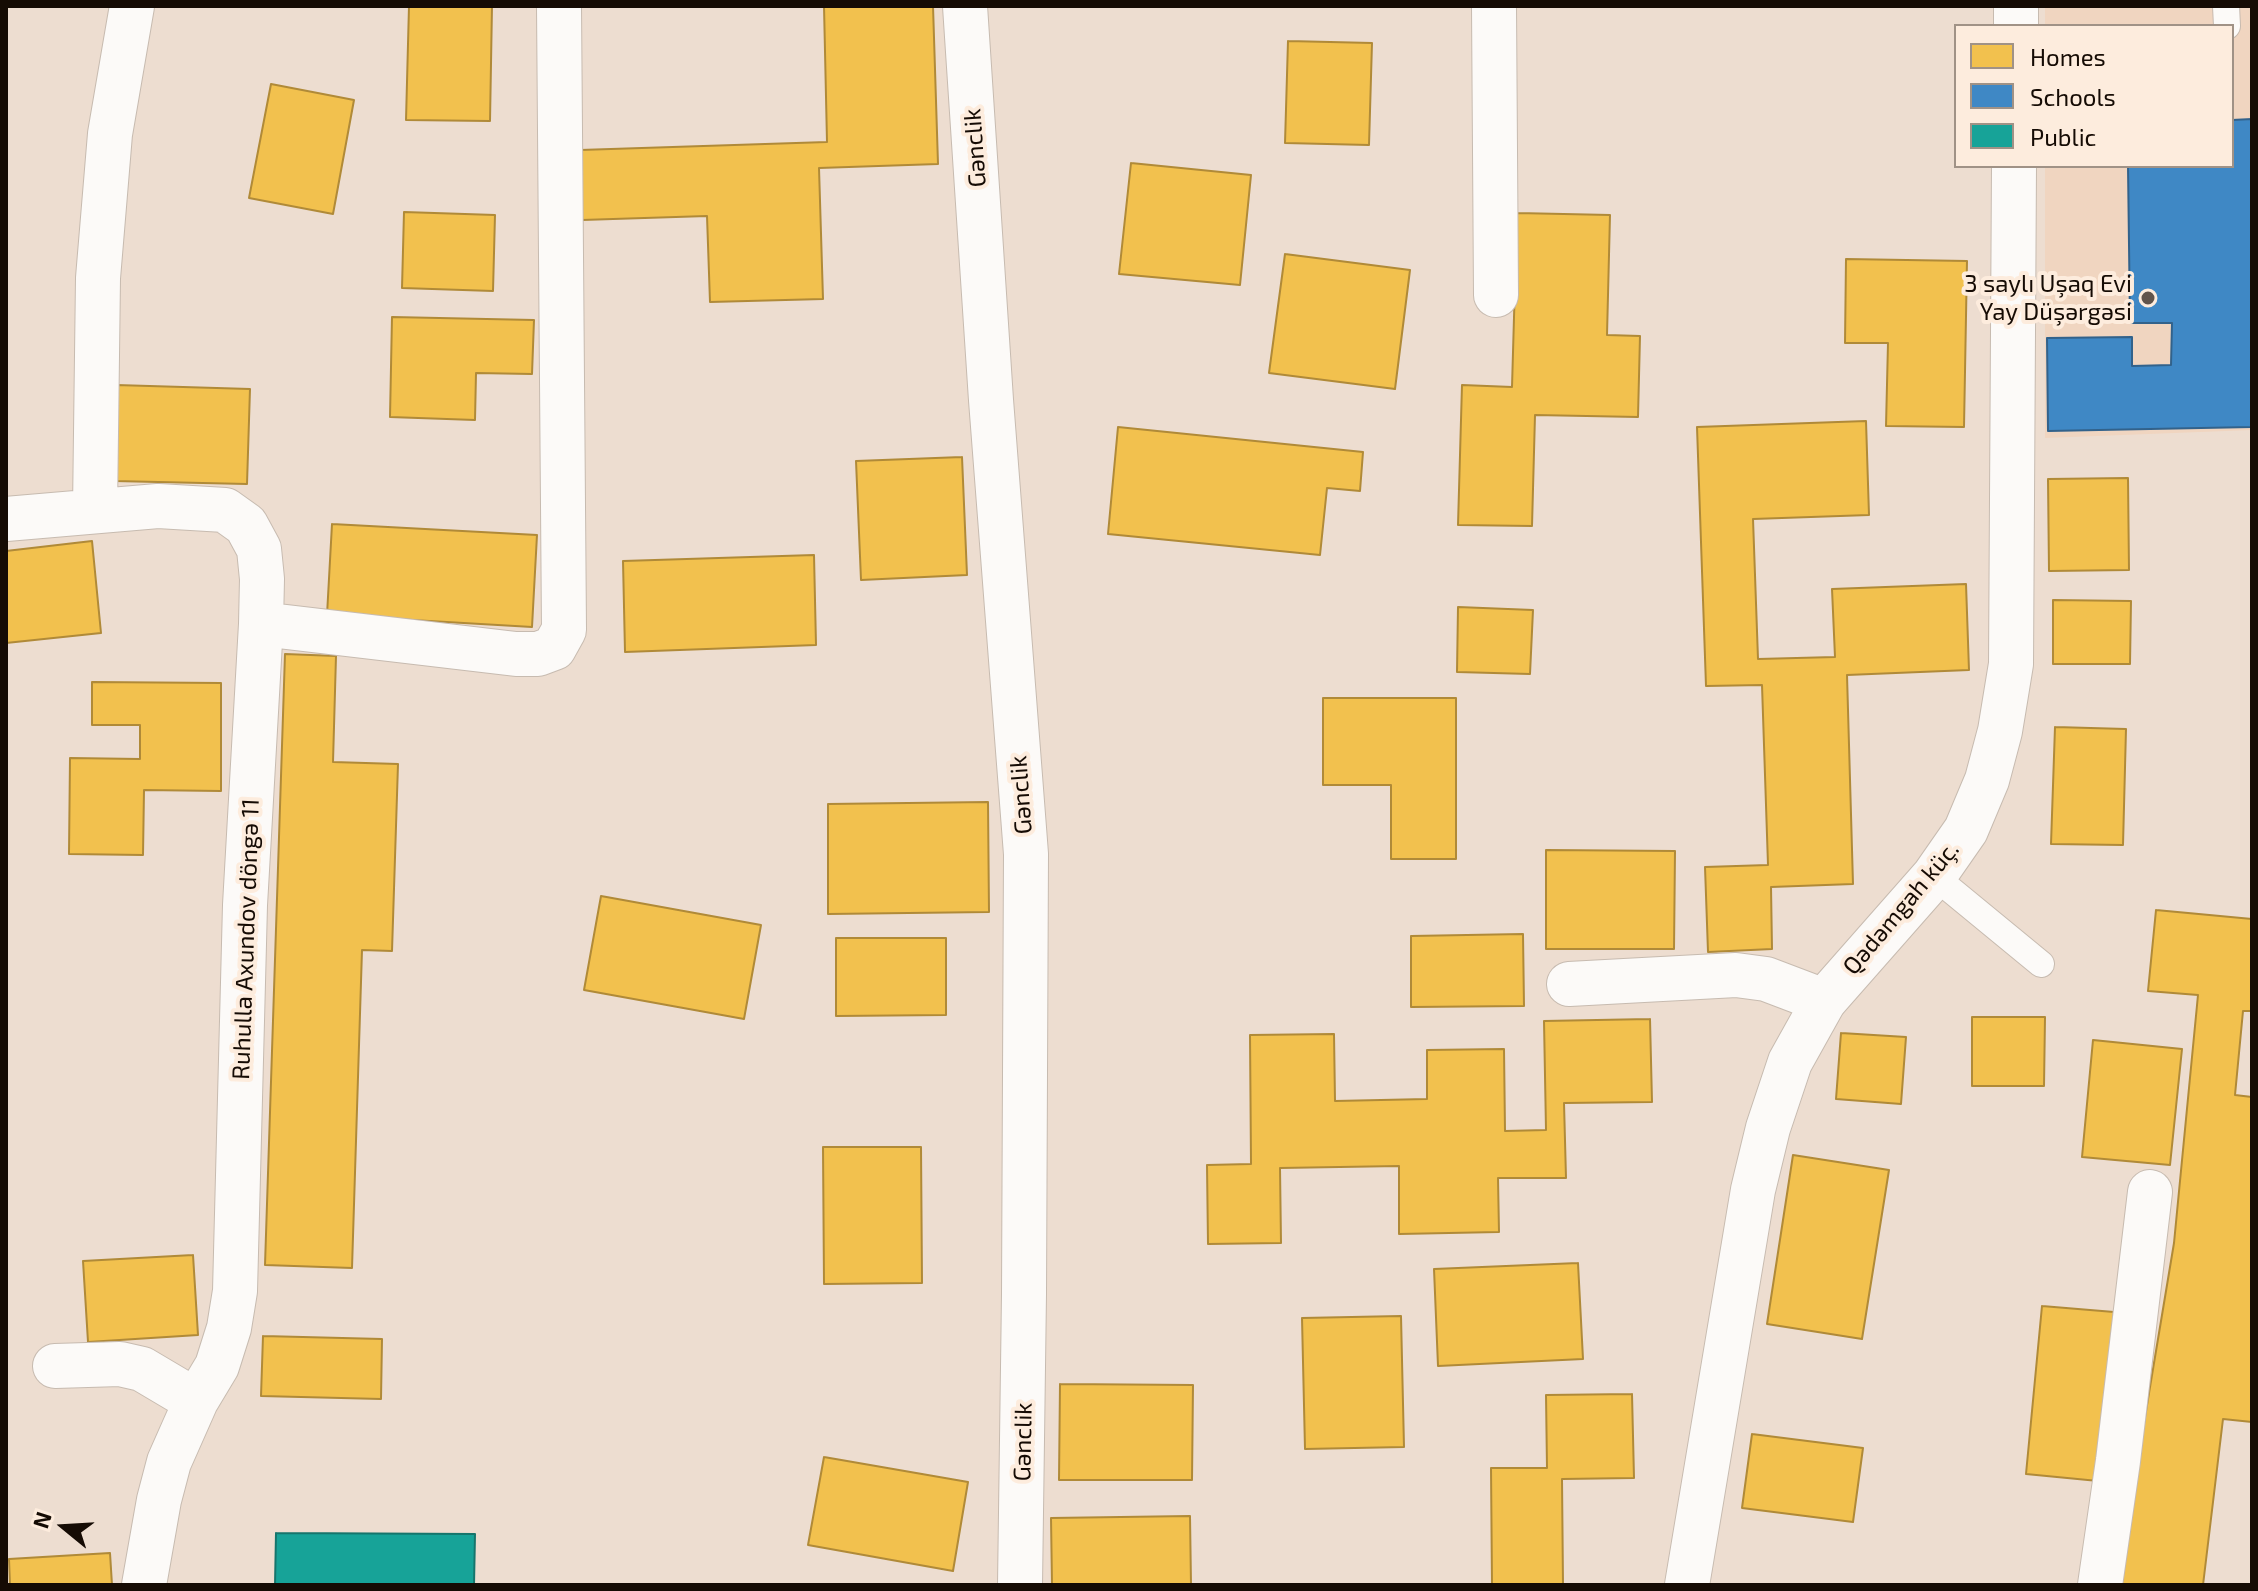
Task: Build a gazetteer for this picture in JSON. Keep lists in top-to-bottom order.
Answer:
{
  "streets": {
    "street": ["Gənclik", "Qədəmgah küç.", "Ruhulla Axundov döngə 11"]
  },
  "places": ["3 saylı Uşaq Evi Yay Düşərgəsi"],
  "legend": ["Homes", "Schools", "Public"],
  "north": "left"
}
